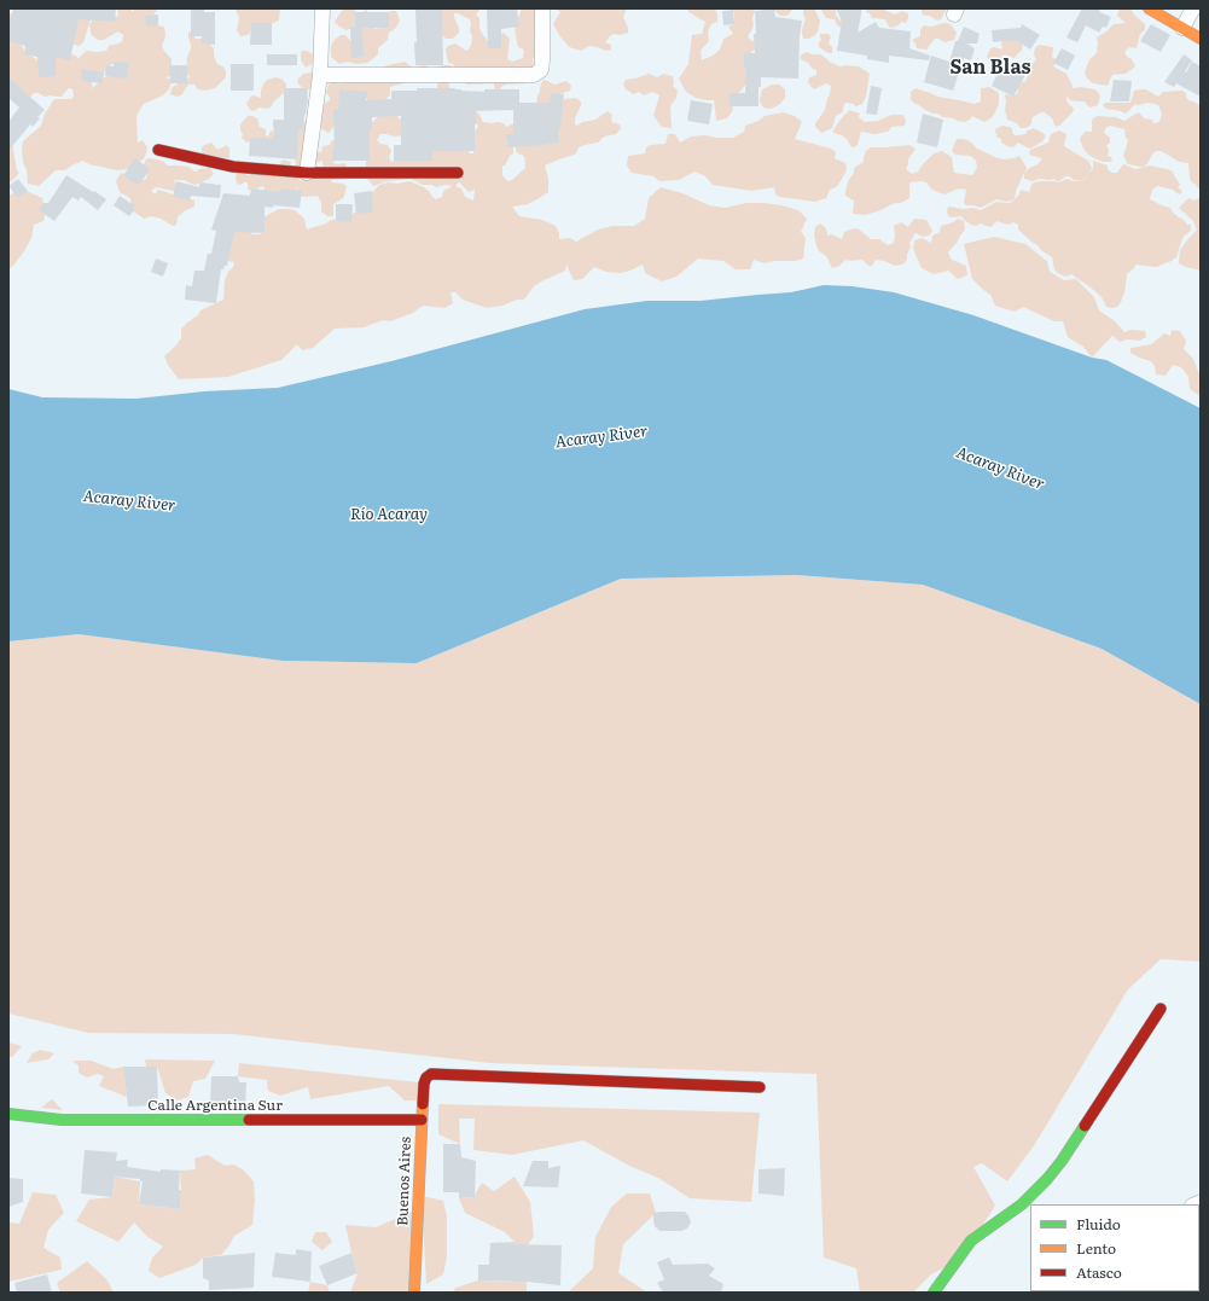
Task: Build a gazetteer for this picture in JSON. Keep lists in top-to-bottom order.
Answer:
{
  "streets": {
    "street": ["Calle Argentina Sur", "Buenos Aires"]
  },
  "crossings": [
    ["Calle Argentina Sur", "Buenos Aires"]
  ],
  "districts": ["San Blas"],
  "water": ["Acaray River", "Río Acaray"],
  "legend": ["Fluido", "Lento", "Atasco"]
}
